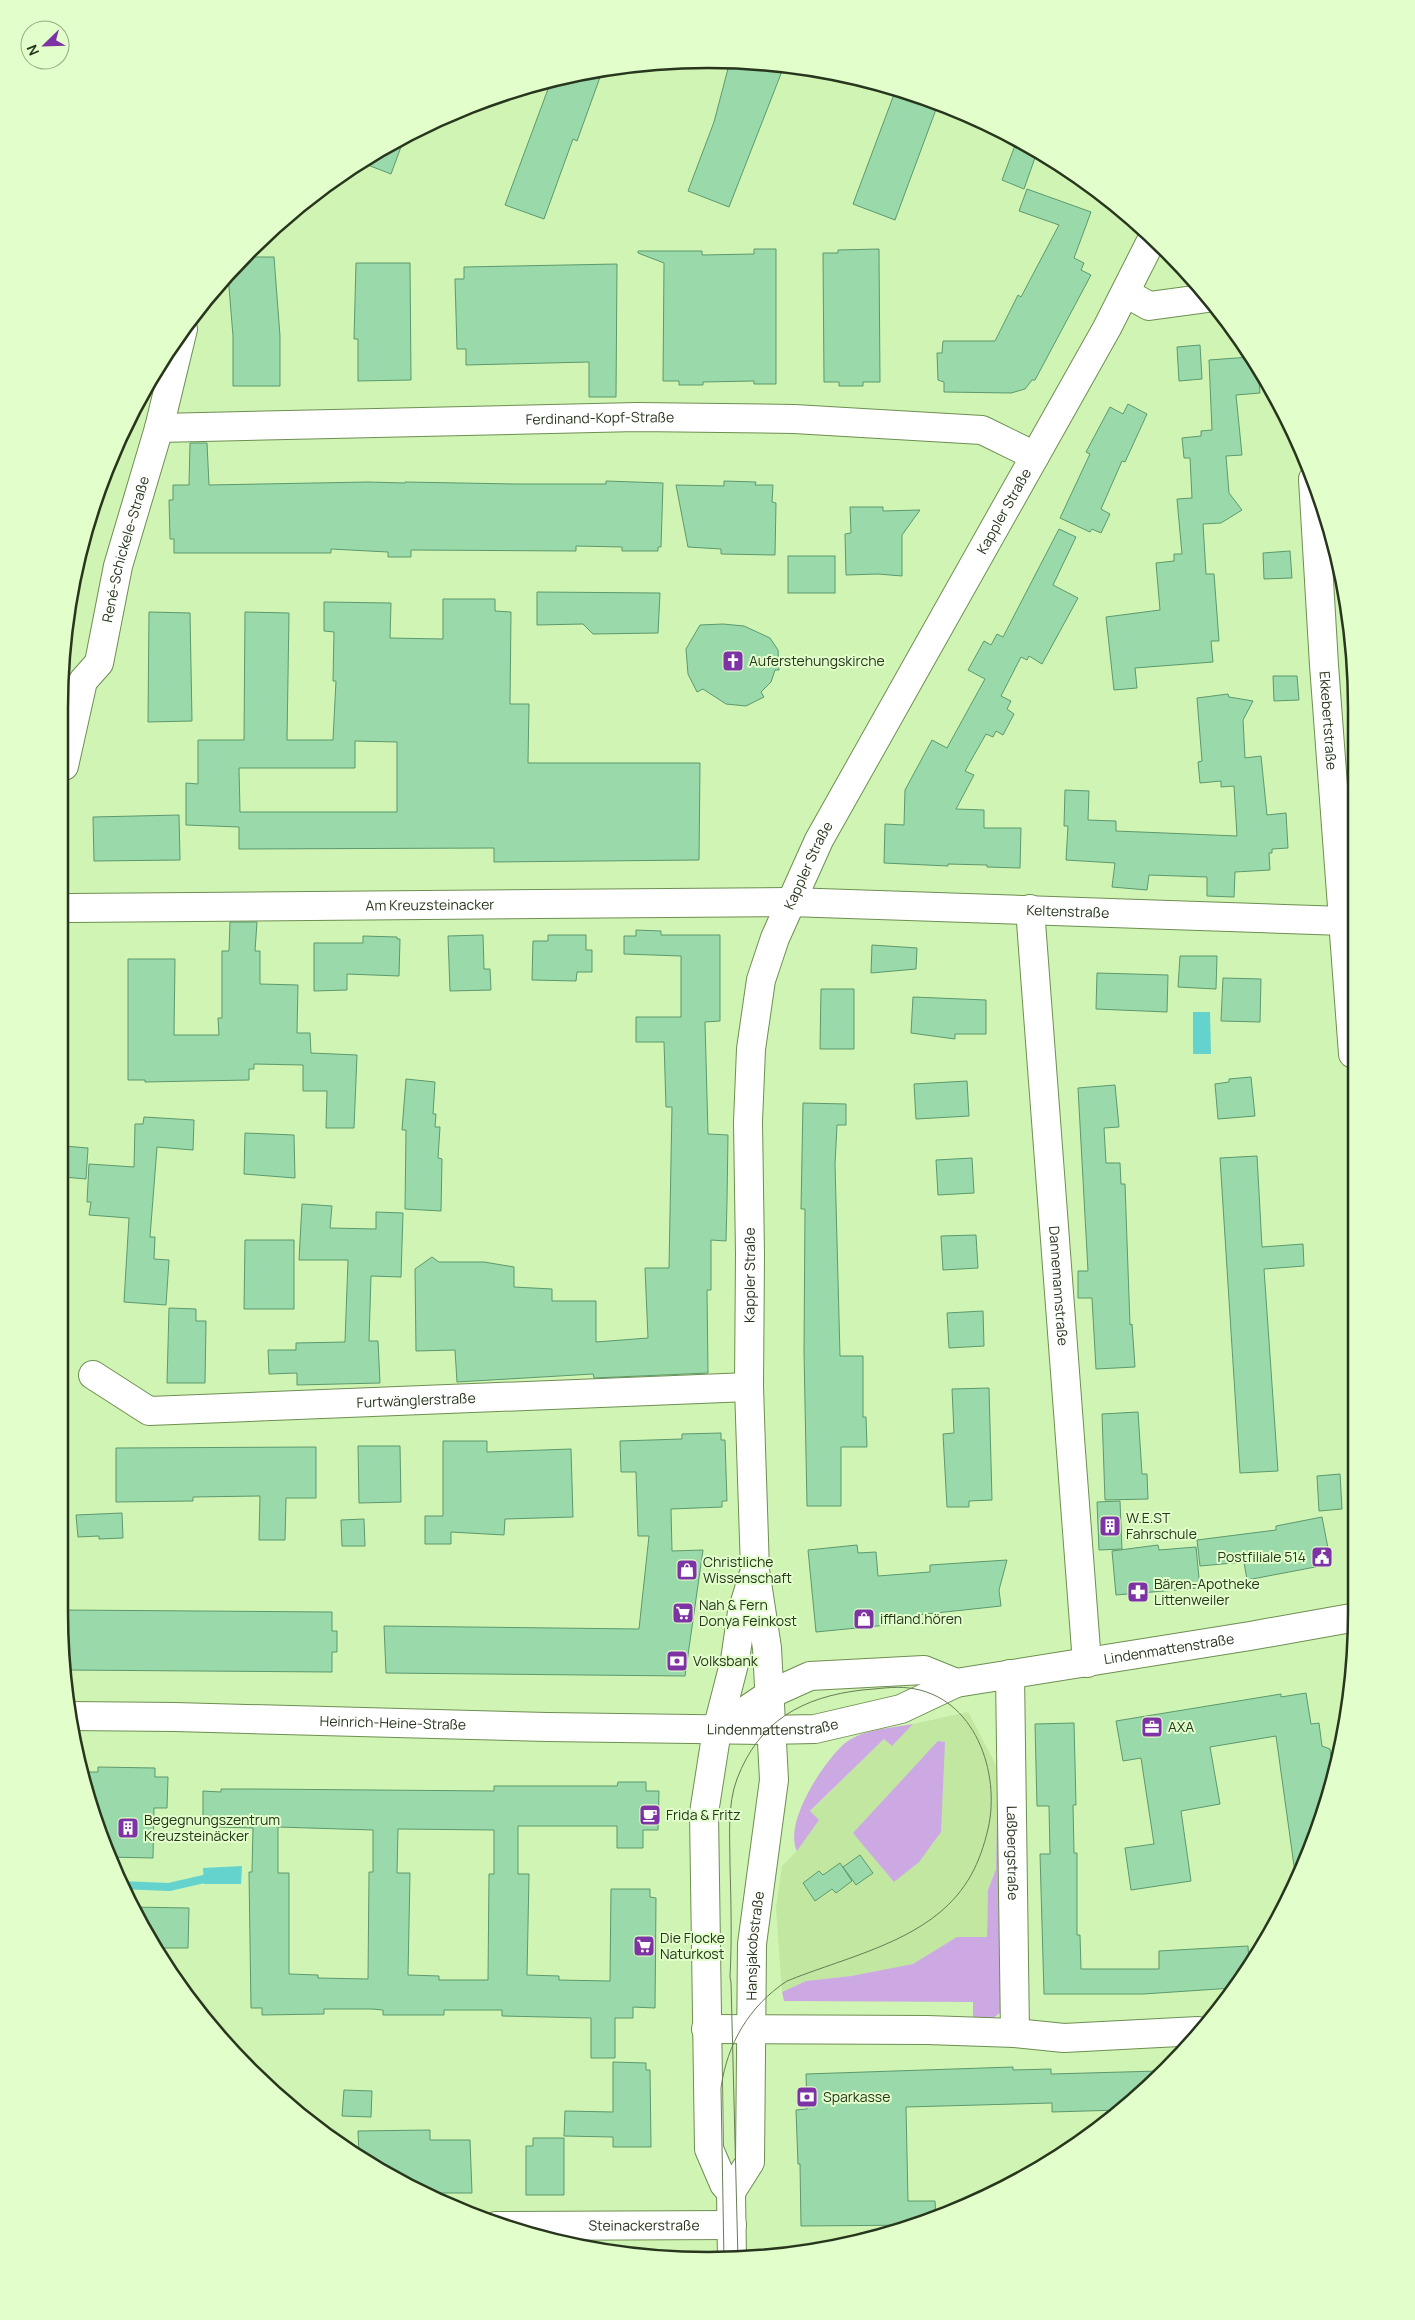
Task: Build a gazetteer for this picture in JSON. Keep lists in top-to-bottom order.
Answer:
{
  "streets": {
    "street": [
      "Ferdinand-Kopf-Straße",
      "Kappler Straße",
      "René-Schickele-Straße",
      "Ekkebertstraße",
      "Am Kreuzsteinacker",
      "Keltenstraße",
      "Dannemannstraße",
      "Furtwänglerstraße",
      "Lindenmattenstraße",
      "Heinrich-Heine-Straße",
      "Laßbergstraße",
      "Hansjakobstraße",
      "Steinackerstraße"
    ]
  },
  "crossings": [
    ["Ferdinand-Kopf-Straße", "Kappler Straße"],
    ["Ferdinand-Kopf-Straße", "René-Schickele-Straße"],
    ["Kappler Straße", "Am Kreuzsteinacker"],
    ["Kappler Straße", "Keltenstraße"],
    ["Kappler Straße", "Furtwänglerstraße"],
    ["Kappler Straße", "Lindenmattenstraße"],
    ["Kappler Straße", "Heinrich-Heine-Straße"],
    ["Kappler Straße", "Hansjakobstraße"],
    ["Ekkebertstraße", "Keltenstraße"],
    ["Am Kreuzsteinacker", "Keltenstraße"],
    ["Keltenstraße", "Dannemannstraße"],
    ["Dannemannstraße", "Lindenmattenstraße"],
    ["Lindenmattenstraße", "Heinrich-Heine-Straße"],
    ["Lindenmattenstraße", "Laßbergstraße"],
    ["Lindenmattenstraße", "Hansjakobstraße"]
  ],
  "places": {
    "church": ["Auferstehungskirche"],
    "building": ["W.E.ST Fahrschule", "Begegnungszentrum Kreuzsteinäcker"],
    "public building": ["Postfiliale 514"],
    "shop": ["Christliche Wissenschaft", "iffland.hören"],
    "pharmacy": ["Bären-Apotheke Littenweiler"],
    "supermarket": ["Nah & Fern Donya Feinkost", "Die Flocke Naturkost"],
    "bank": ["Volksbank", "Sparkasse"],
    "office": ["AXA"],
    "cafe": ["Frida & Fritz"]
  },
  "north": "bottom left"
}
